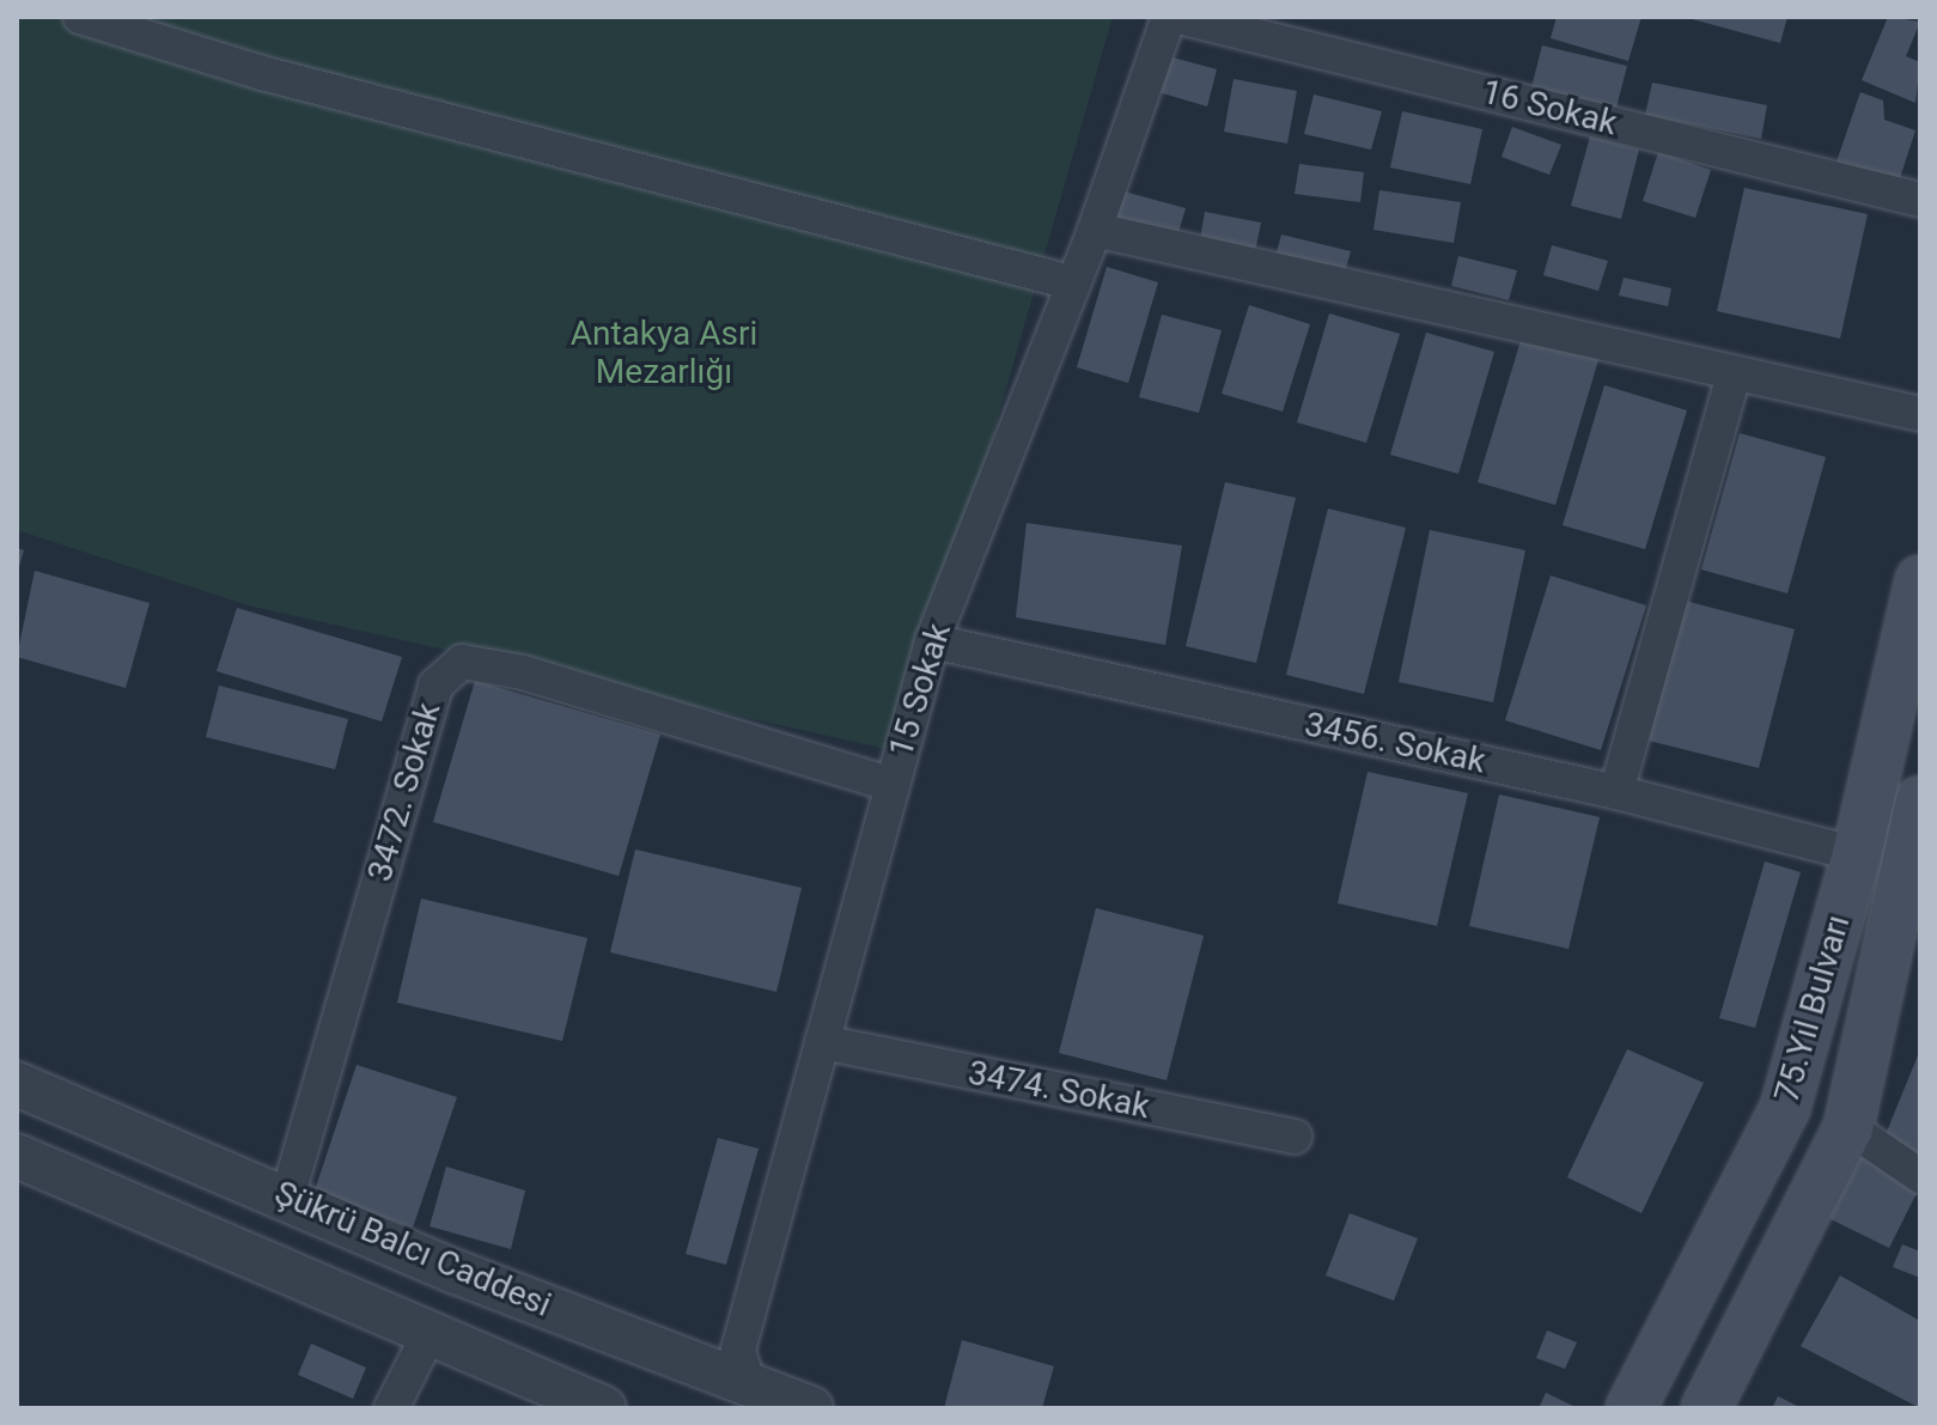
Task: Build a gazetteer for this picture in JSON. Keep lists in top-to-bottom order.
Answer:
{
  "streets": {
    "main road": ["75.Yıl Bulvarı"],
    "street": [
      "16 Sokak",
      "15 Sokak",
      "3456. Sokak",
      "3472. Sokak",
      "3474. Sokak",
      "Şükrü Balcı Caddesi"
    ]
  },
  "crossings": [
    ["15 Sokak", "3456. Sokak"],
    ["15 Sokak", "3472. Sokak"],
    ["15 Sokak", "3474. Sokak"],
    ["15 Sokak", "Şükrü Balcı Caddesi"],
    ["3456. Sokak", "75.Yıl Bulvarı"],
    ["3472. Sokak", "Şükrü Balcı Caddesi"]
  ],
  "parks": ["Antakya Asri Mezarlığı"]
}
